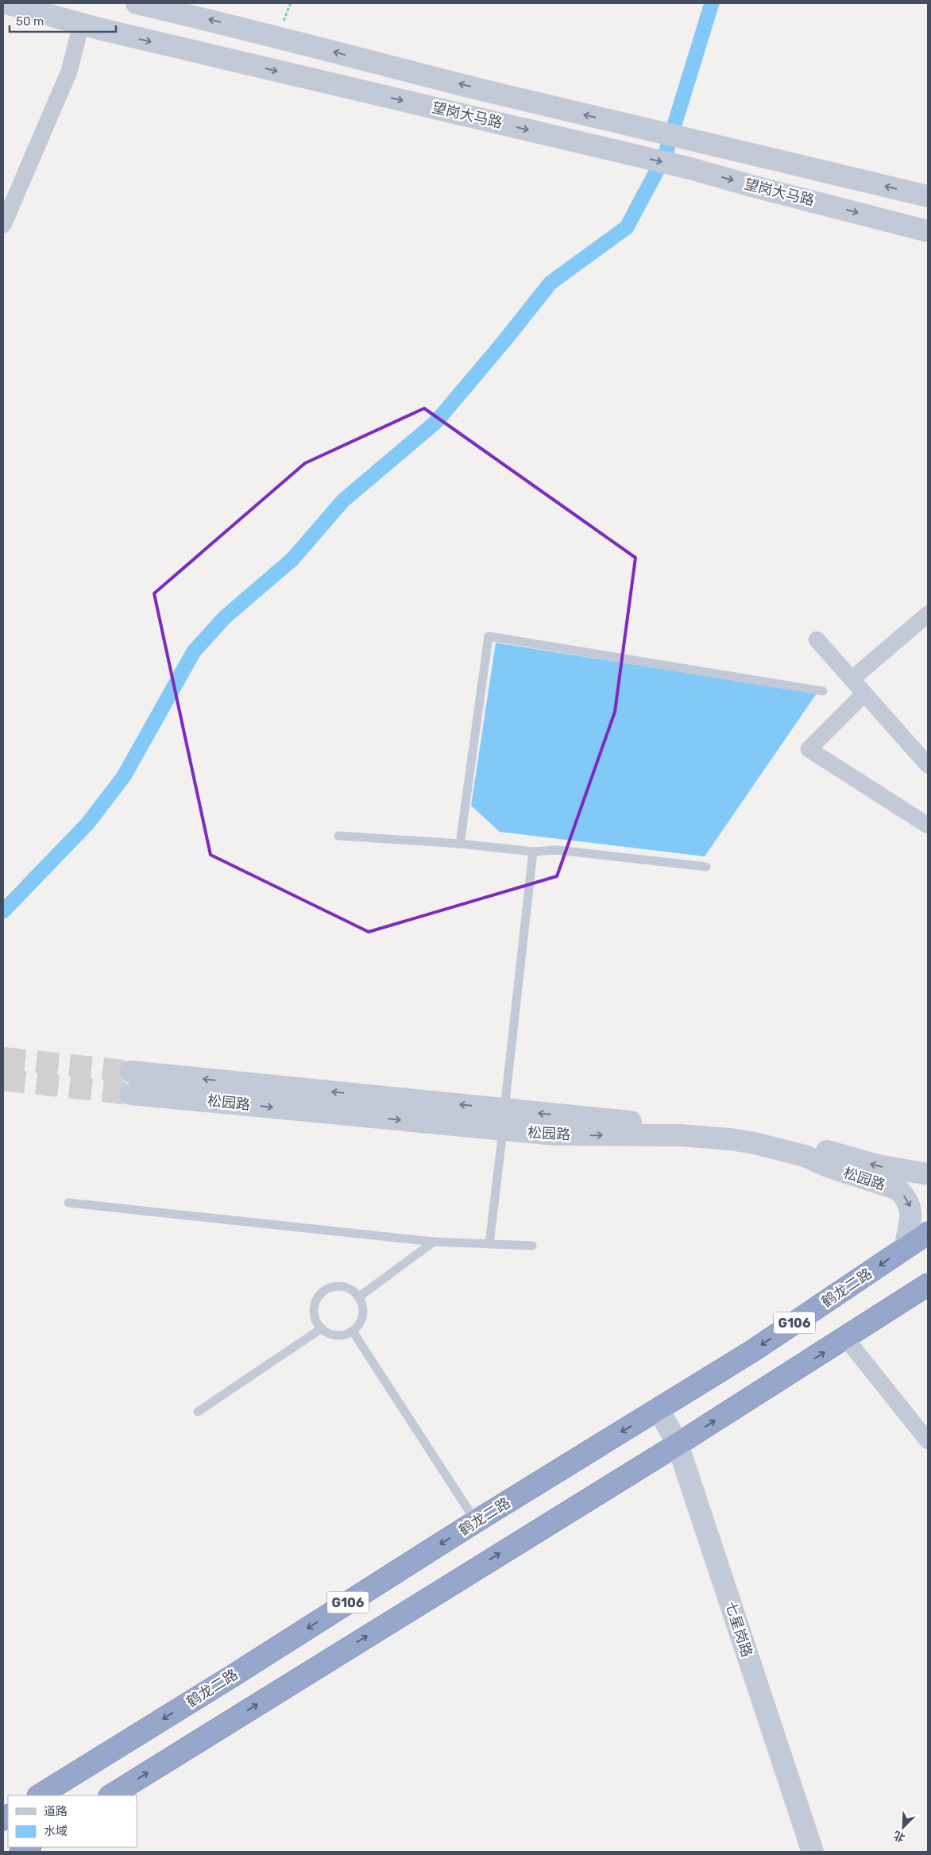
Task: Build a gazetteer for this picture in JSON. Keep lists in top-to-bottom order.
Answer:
{
  "streets": {
    "highway": ["鹤龙二路", "G106"],
    "street": ["望岗大马路", "松园路", "七星岗路"]
  },
  "crossings": [
    ["松园路", "鹤龙二路"],
    ["鹤龙二路", "七星岗路"],
    ["G106", "七星岗路"]
  ],
  "legend": ["道路", "水域"],
  "scale_bar": "50 m",
  "north": "bottom left"
}
